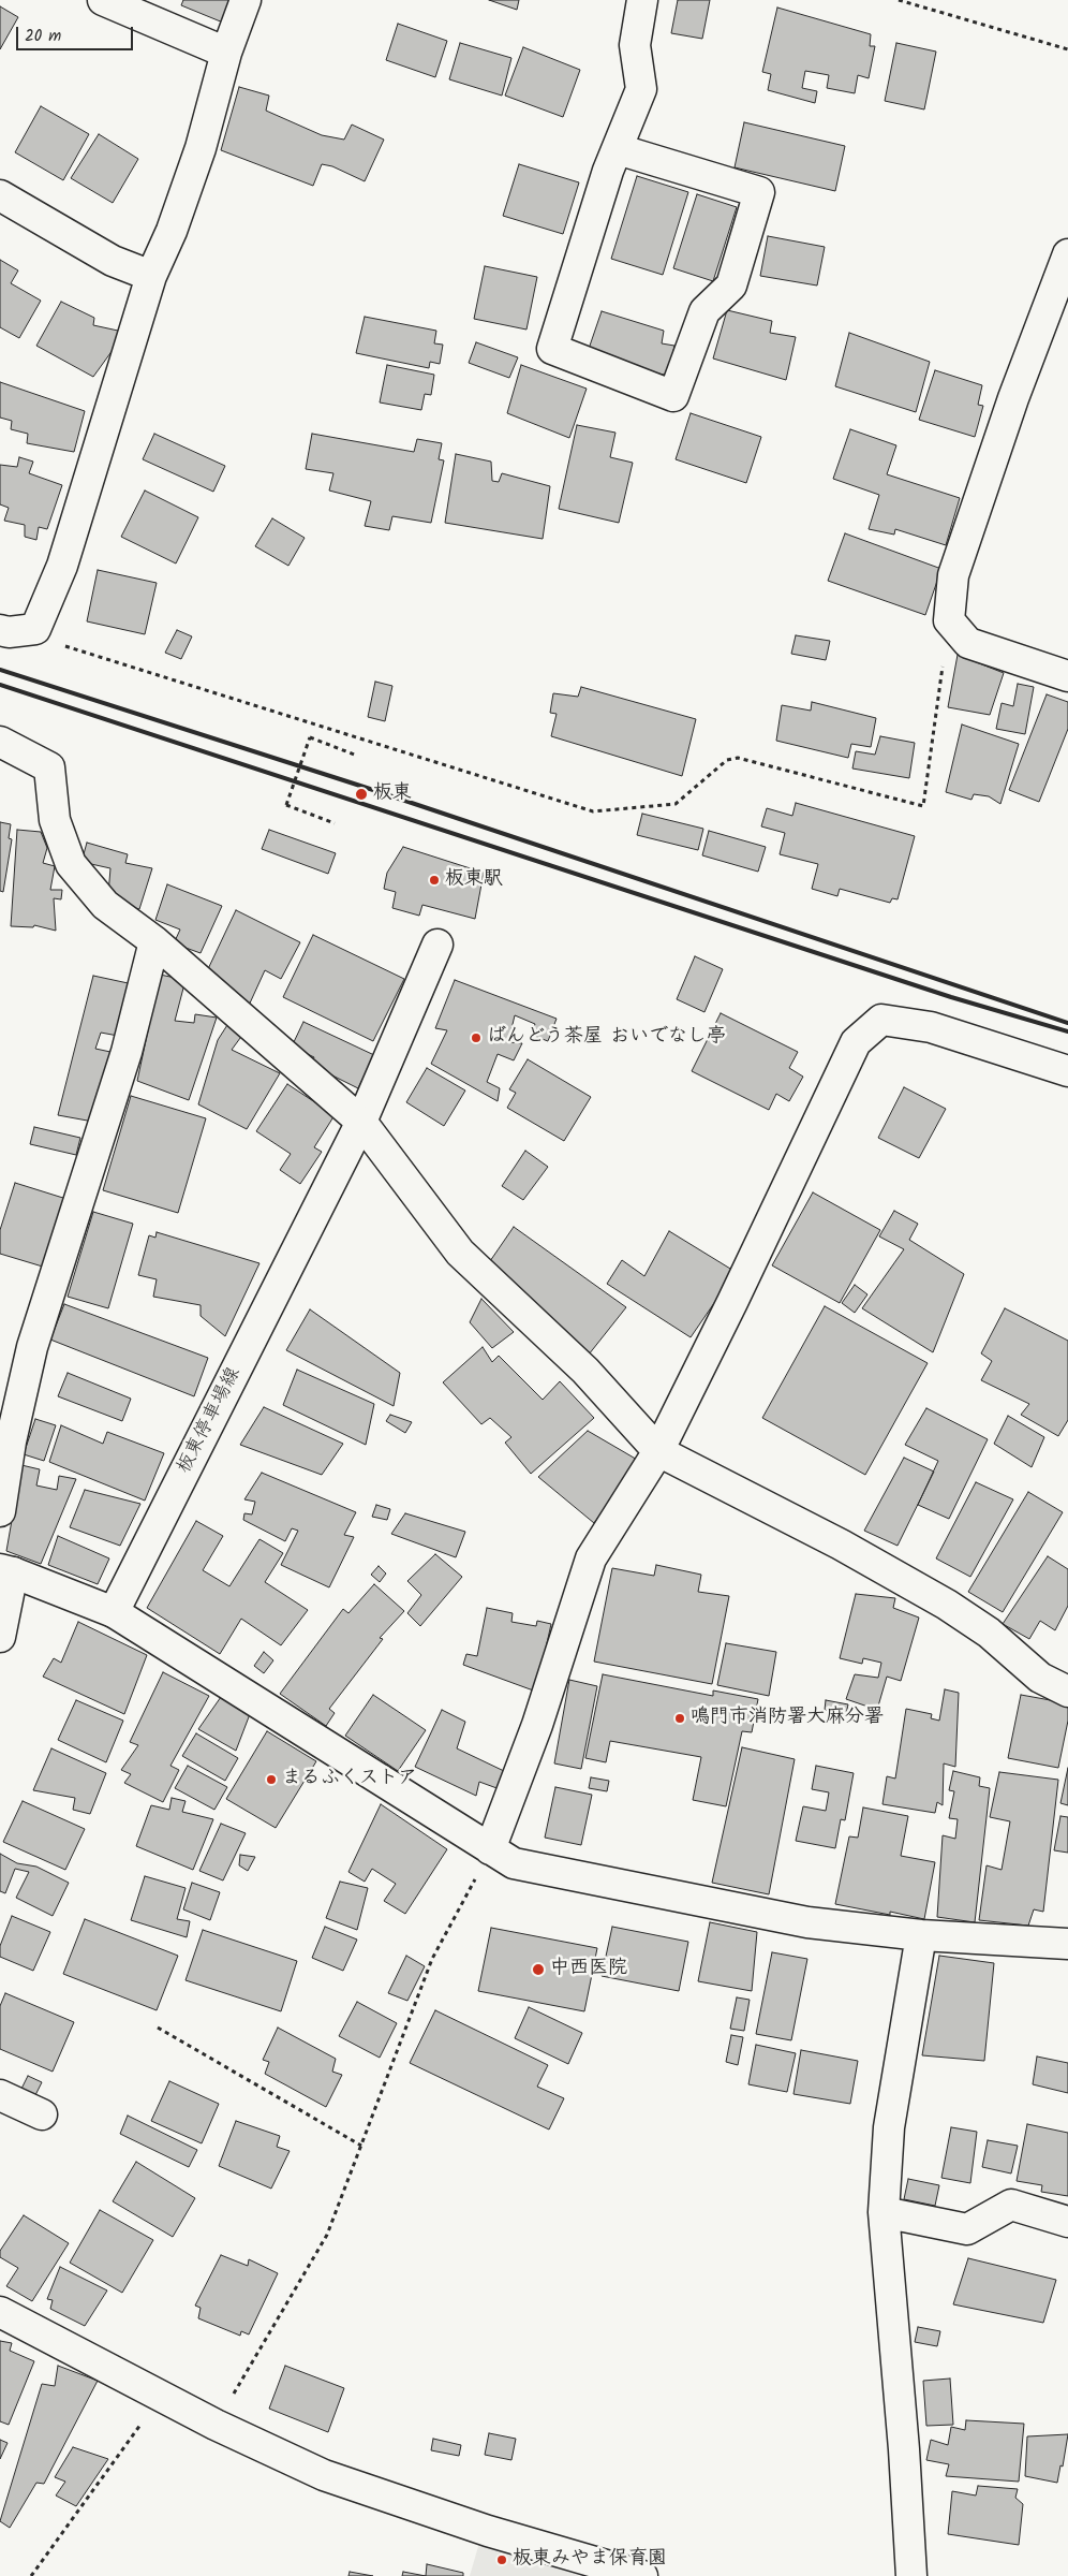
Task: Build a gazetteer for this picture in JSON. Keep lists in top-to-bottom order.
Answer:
{
  "streets": {
    "street": ["板東停車場線"]
  },
  "places": [
    "板東",
    "板東駅",
    "ばんどう茶屋 おいでなし亭",
    "鳴門市消防署大麻分署",
    "まるふくストア",
    "中西医院",
    "板東みやま保育園"
  ],
  "scale_bar": "20 m"
}
